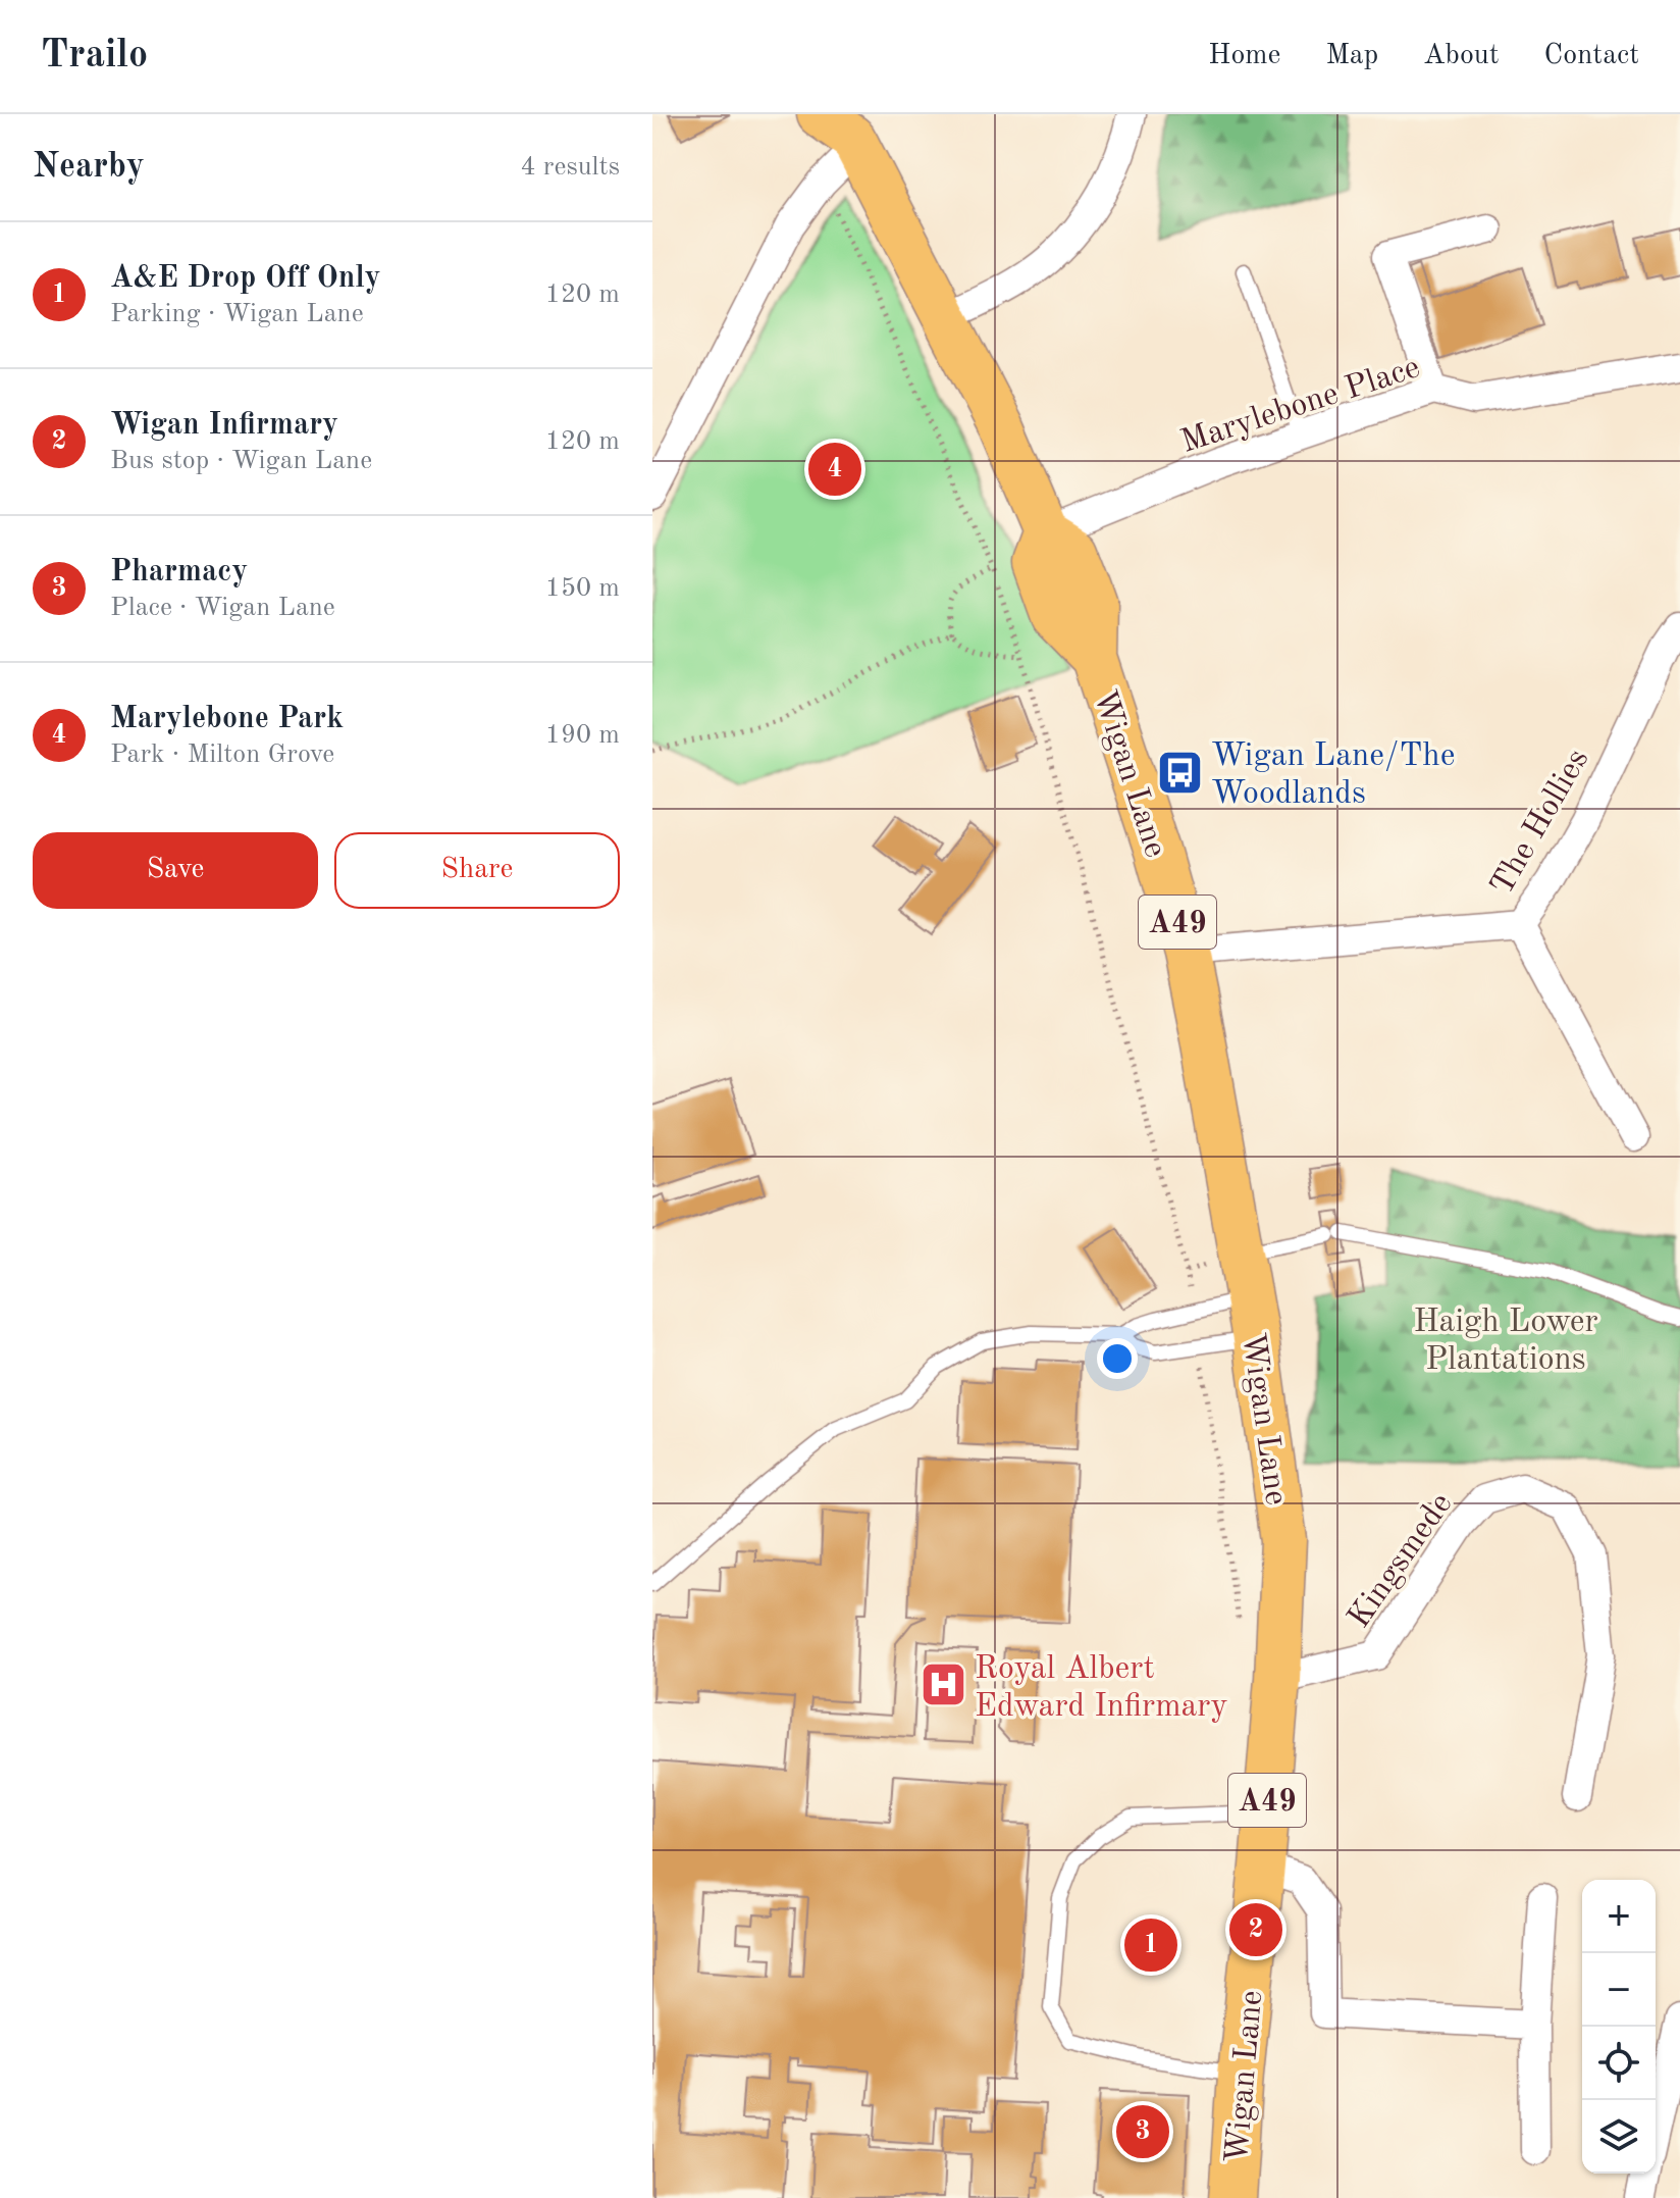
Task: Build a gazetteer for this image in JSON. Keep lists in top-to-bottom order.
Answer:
{
  "streets": {
    "highway": ["Wigan Lane", "A49"],
    "street": ["Marylebone Place", "The Hollies", "Kingsmede"]
  },
  "crossings": [
    ["Marylebone Place", "Wigan Lane"],
    ["Wigan Lane", "The Hollies"],
    ["Wigan Lane", "Kingsmede"]
  ],
  "parks": ["Haigh Lower Plantations"],
  "places": {
    "bus stop": ["Wigan Lane/The Woodlands"],
    "hospital": ["Royal Albert Edward Infirmary"]
  },
  "page": {
    "header": "Trailo",
    "nav": [
      "Home",
      "Map",
      "About",
      "Contact"
    ],
    "heading": ["Nearby", "4 results"],
    "list": [
      {
        "mark": "1",
        "name": "A&E Drop Off Only",
        "note": "Parking · Wigan Lane",
        "value": "120 m"
      },
      {
        "mark": "2",
        "name": "Wigan Infirmary",
        "note": "Bus stop · Wigan Lane",
        "value": "120 m"
      },
      {
        "mark": "3",
        "name": "Pharmacy",
        "note": "Place · Wigan Lane",
        "value": "150 m"
      },
      {
        "mark": "4",
        "name": "Marylebone Park",
        "note": "Park · Milton Grove",
        "value": "190 m"
      }
    ],
    "pins": [
      "4",
      "2",
      "1",
      "3"
    ],
    "buttons": ["Save", "Share"],
    "map_buttons": ["+", "−"]
  }
}
